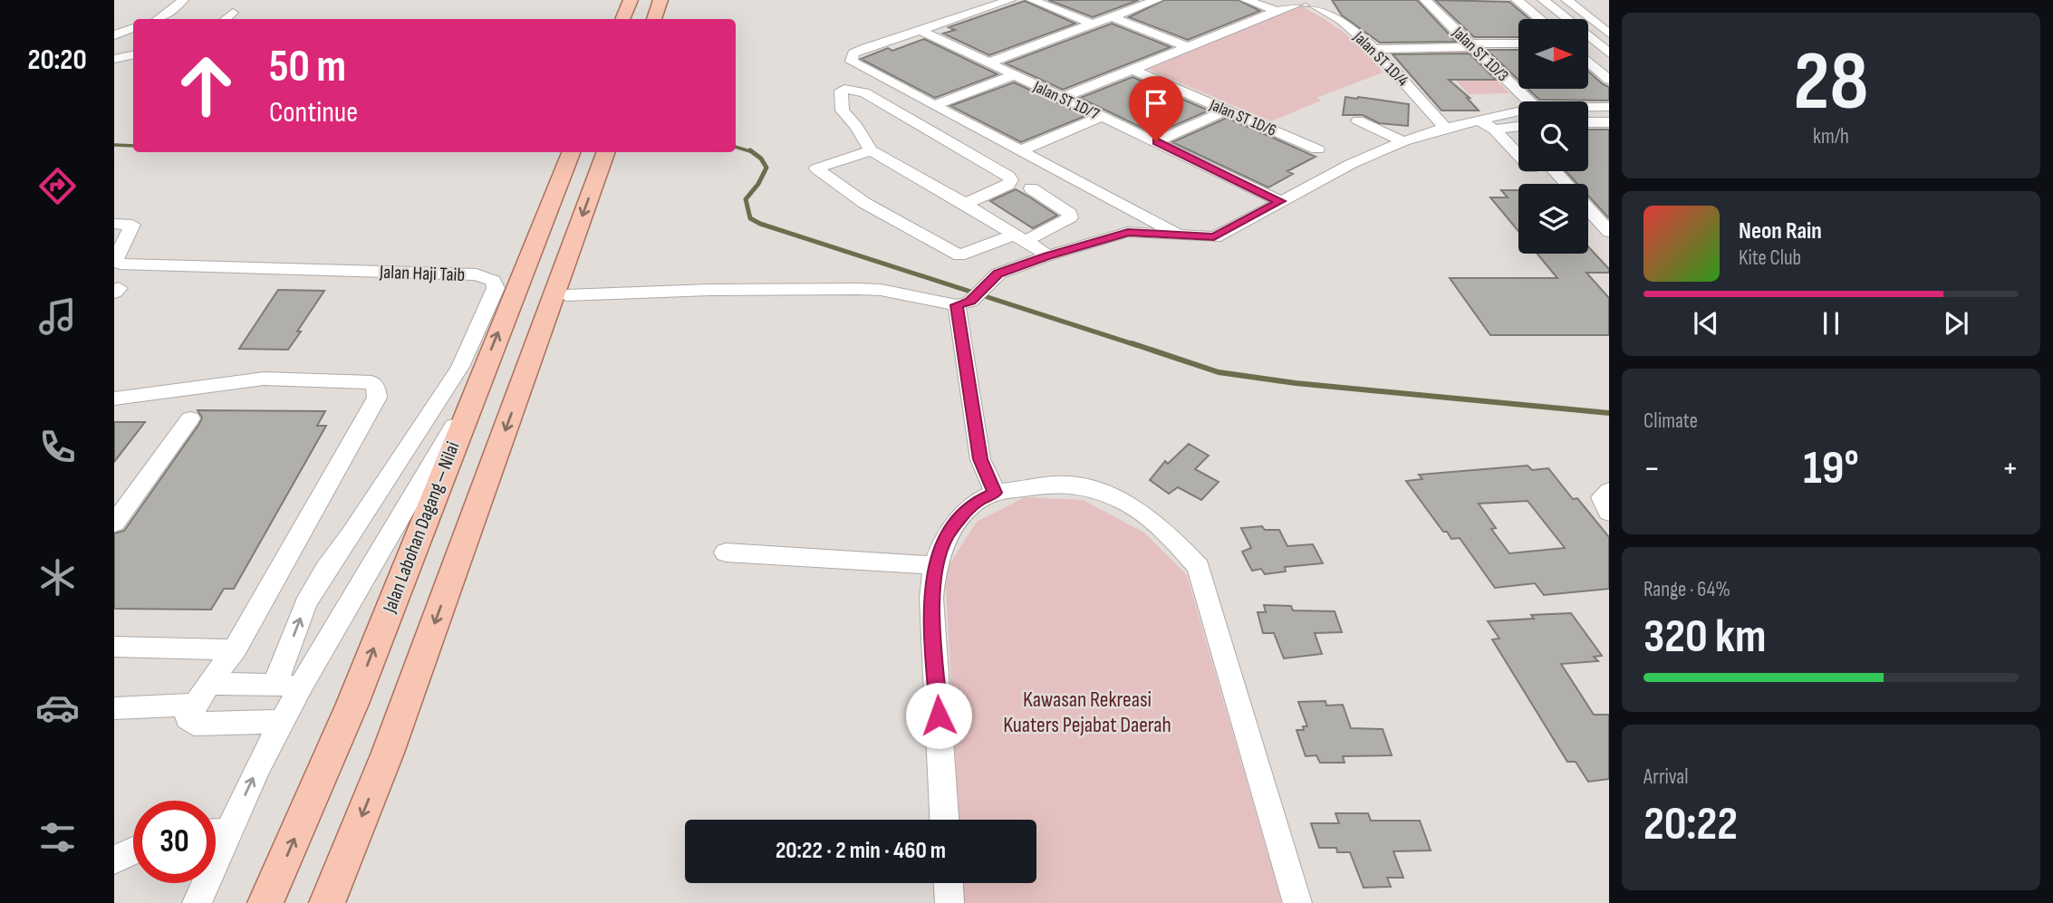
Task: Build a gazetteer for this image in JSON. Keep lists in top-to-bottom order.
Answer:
{
  "streets": {
    "main road": ["Jalan Labohan Dagang ‒ Nilai"],
    "street": [
      "Jalan ST 1D/3",
      "Jalan ST 1D/4",
      "Jalan ST 1D/7",
      "Jalan ST 1D/6",
      "Jalan Haji Taib"
    ]
  },
  "parks": ["Kawasan Rekreasi Kuaters Pejabat Daerah"],
  "north": "right",
  "page": {
    "tabs": "20:20",
    "tile": [
      ["28", "km/h"],
      "Climate",
      ["Range · 64%", "320 km"],
      ["Arrival", "20:22"]
    ],
    "turn": ["50 m", "Continue"],
    "song": ["Neon Rain", "Kite Club"],
    "heat": ["−", "19°", "+"],
    "limit": "30",
    "trip": "20:22 · 2 min · 460 m"
  }
}
